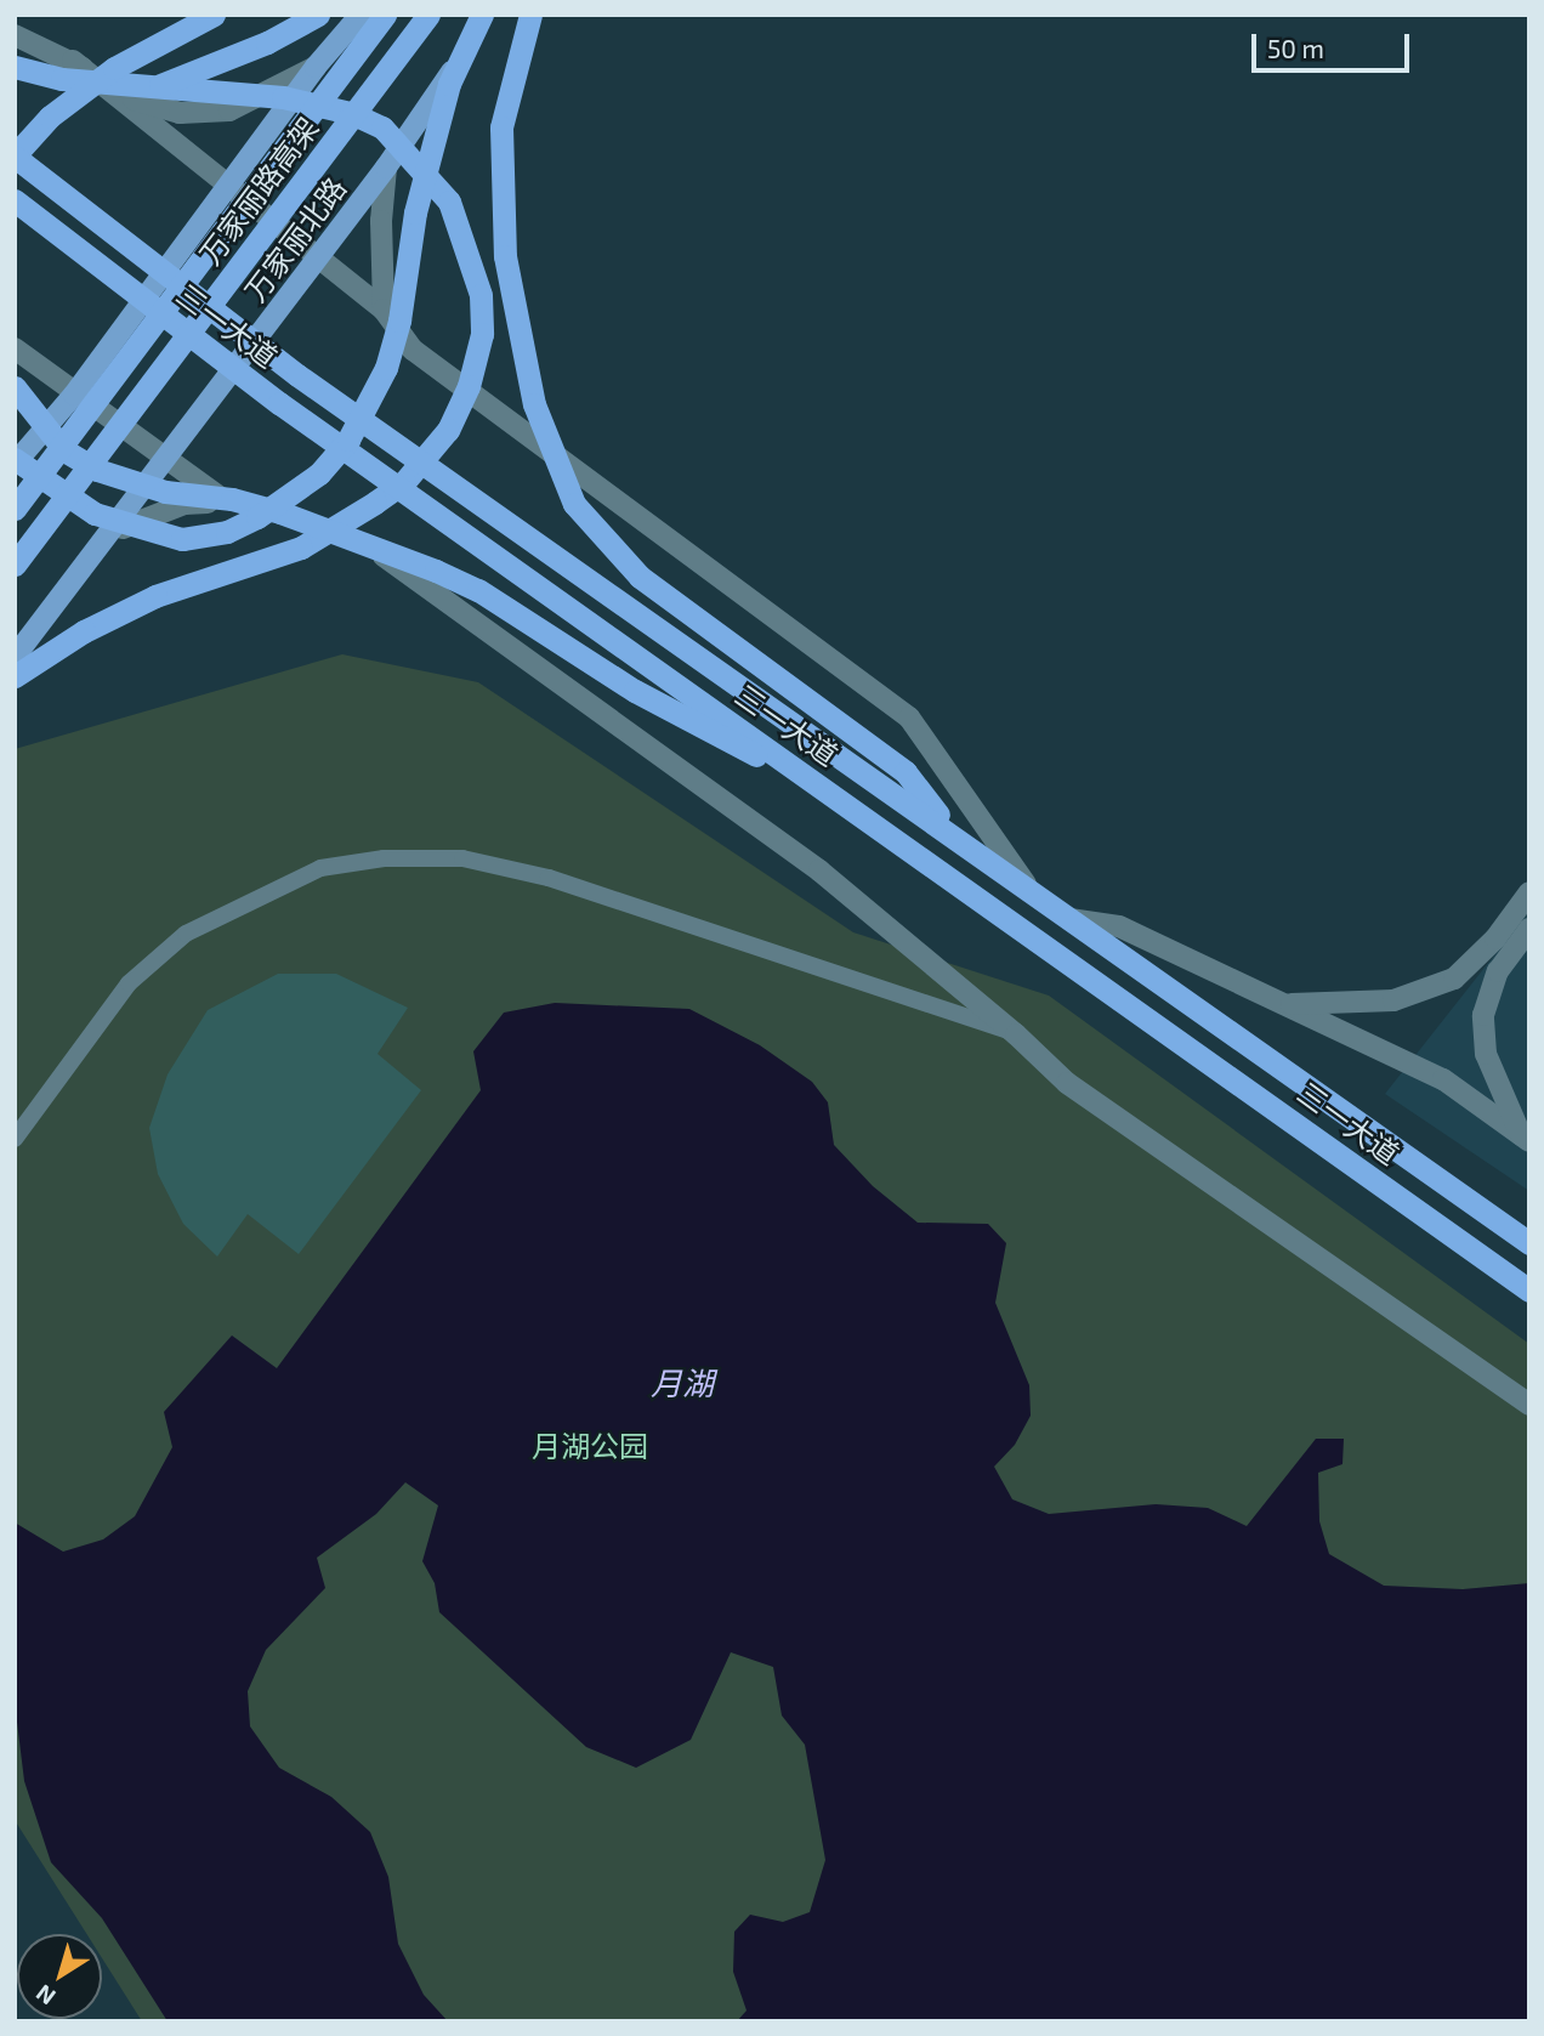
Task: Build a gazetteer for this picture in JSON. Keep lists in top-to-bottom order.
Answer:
{
  "streets": {
    "highway": ["万家丽路高架", "三一大道"],
    "main road": ["万家丽北路"]
  },
  "water": ["月湖"],
  "parks": ["月湖公园"],
  "scale_bar": "50 m",
  "north": "bottom left"
}
